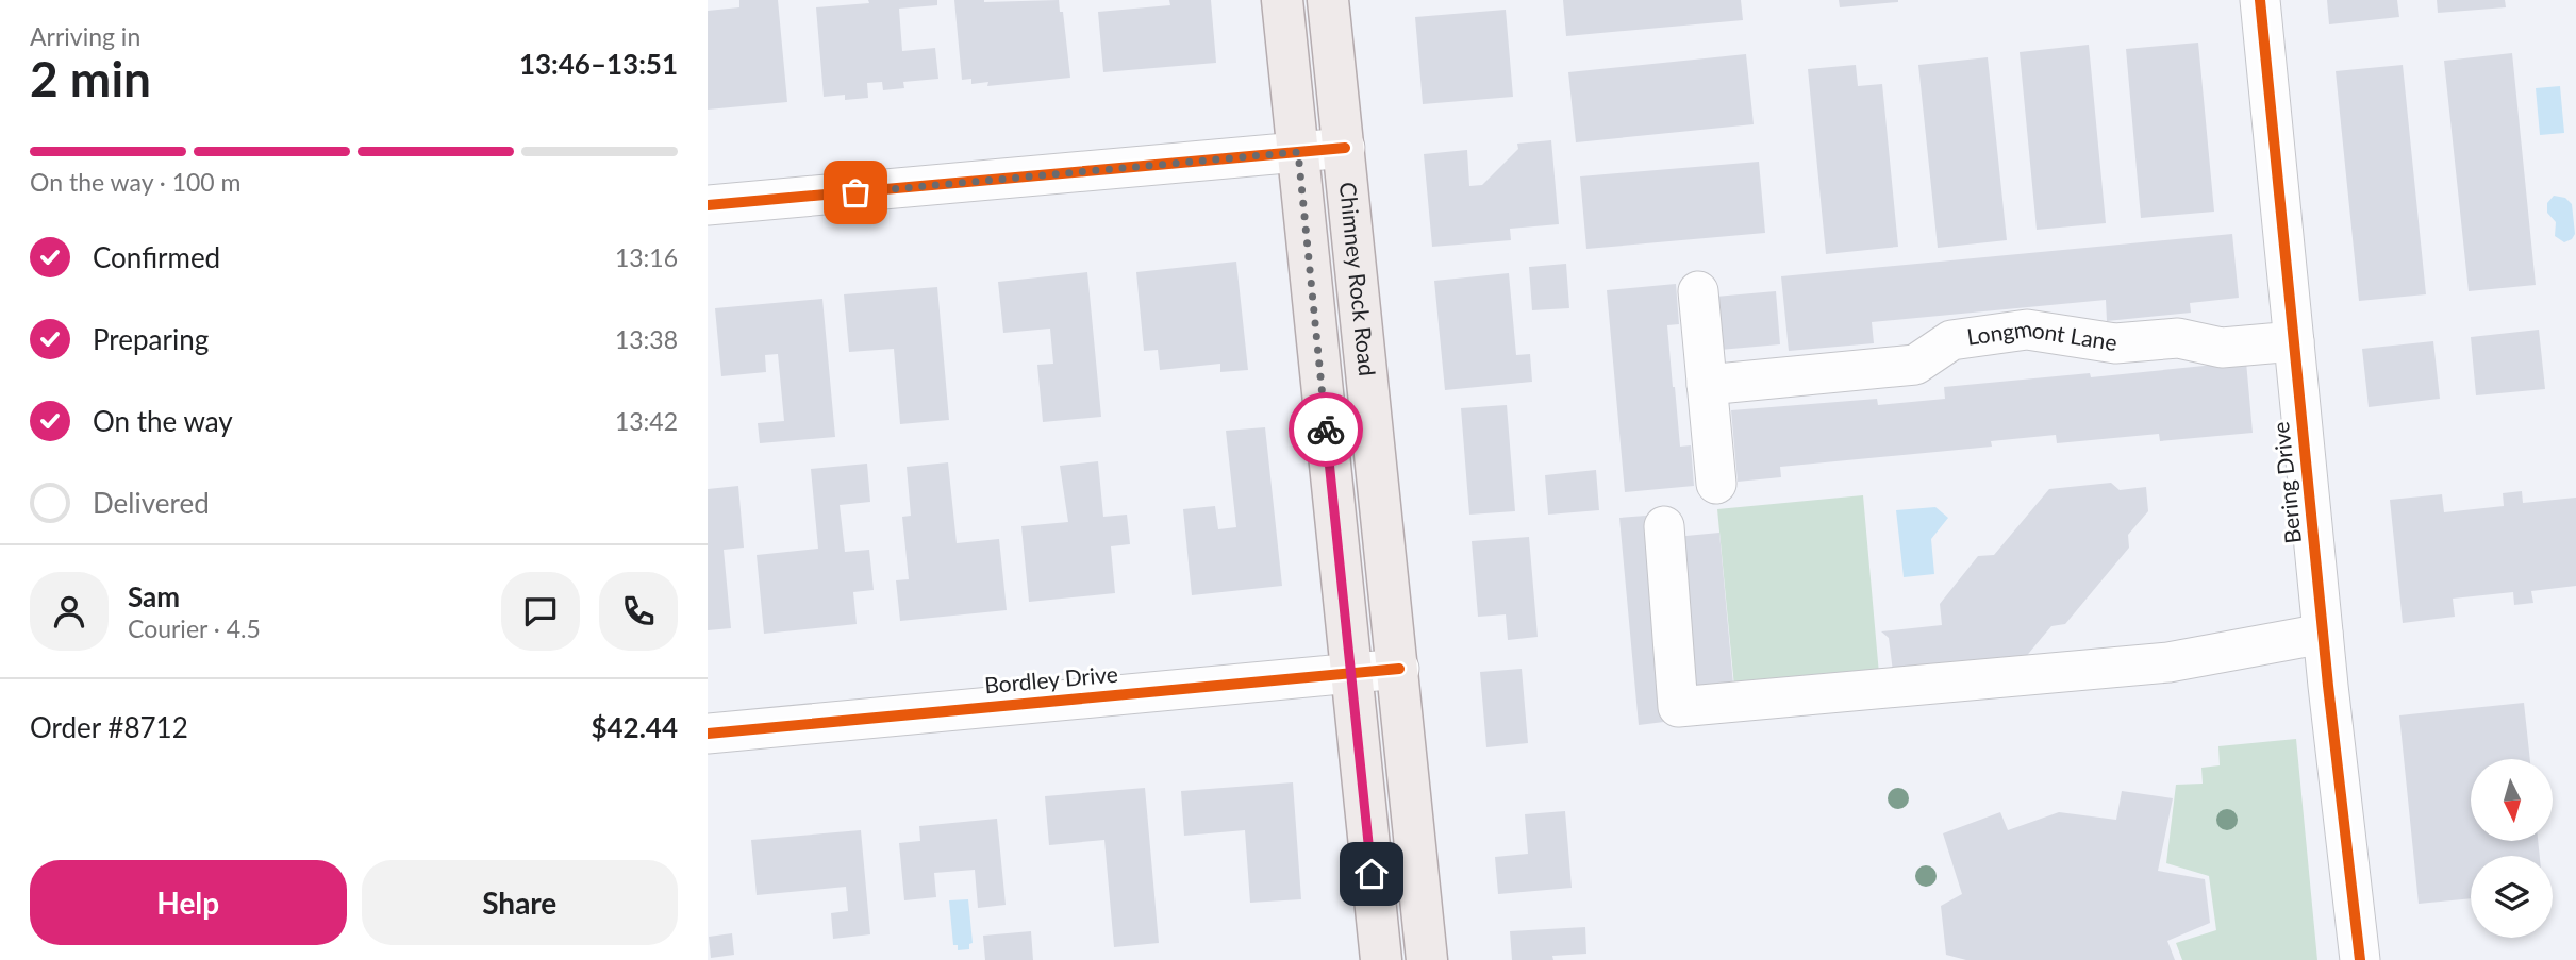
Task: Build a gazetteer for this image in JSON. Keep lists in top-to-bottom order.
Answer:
{
  "streets": {
    "main road": ["Chimney Rock Road"],
    "street": ["Longmont Lane", "Bering Drive", "Bordley Drive"]
  },
  "crossings": [
    ["Chimney Rock Road", "Bordley Drive"],
    ["Longmont Lane", "Bering Drive"]
  ],
  "north": "bottom",
  "page": {
    "heading": ["2 min", "Arriving in", "13:46–13:51"],
    "panel": [
      "Sam",
      "Courier · 4.5",
      "Order #8712",
      "$42.44"
    ],
    "bar": "On the way · 100 m",
    "list": [
      ["Confirmed", "13:16"],
      ["Preparing", "13:38"],
      ["On the way", "13:42"],
      "Delivered"
    ],
    "buttons": ["Help", "Share"]
  }
}
